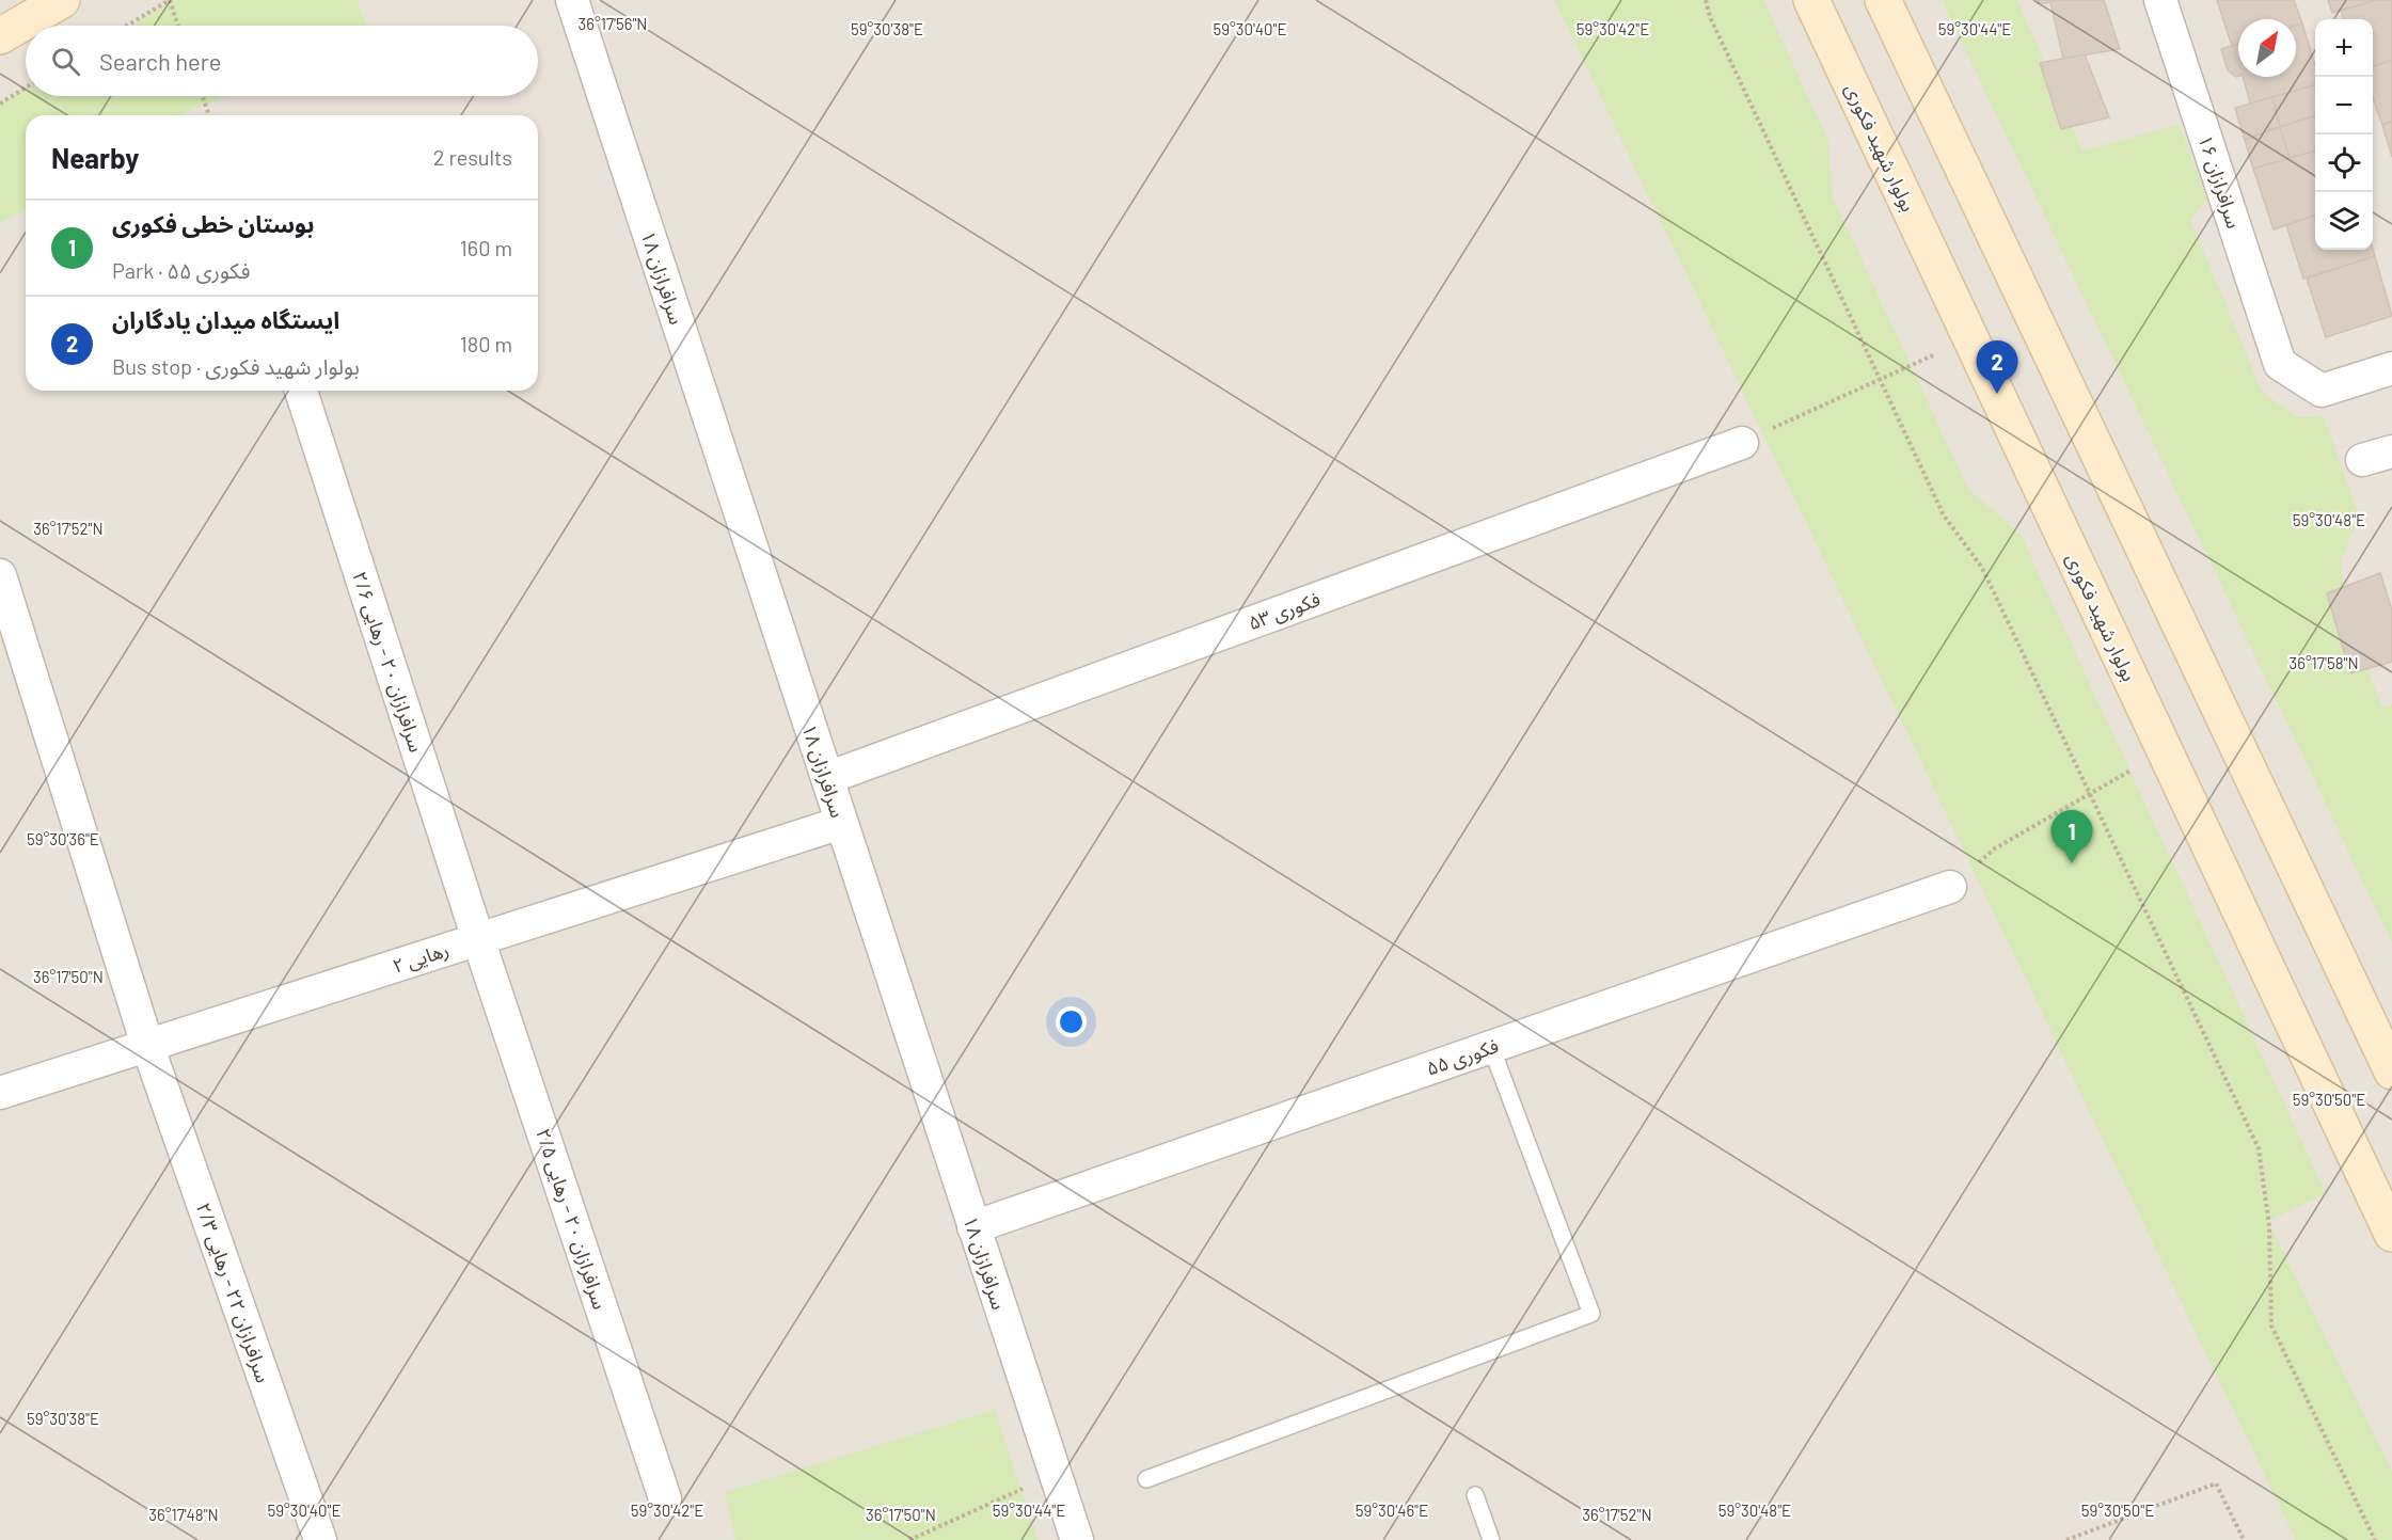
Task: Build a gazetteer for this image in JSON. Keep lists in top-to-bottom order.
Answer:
{
  "streets": {
    "main road": ["بولوار شهید فکوری"],
    "street": [
      "سرافرازان ۱۶",
      "سرافرازان ۱۸",
      "فکوری ۵۳",
      "سرافرازان ۲۰ - رهایی ۲/۶",
      "رهایی ۲",
      "فکوری ۵۵",
      "سرافرازان ۲۰ - رهایی ۲/۵",
      "سرافرازان ۲۲ - رهایی ۲/۳"
    ]
  },
  "crossings": [
    ["سرافرازان ۱۸", "فکوری ۵۳"],
    ["سرافرازان ۱۸", "رهایی ۲"],
    ["سرافرازان ۱۸", "فکوری ۵۵"],
    ["سرافرازان ۲۰ - رهایی ۲/۶", "رهایی ۲"],
    ["سرافرازان ۲۰ - رهایی ۲/۶", "سرافرازان ۲۰ - رهایی ۲/۵"],
    ["رهایی ۲", "سرافرازان ۲۰ - رهایی ۲/۵"],
    ["رهایی ۲", "سرافرازان ۲۲ - رهایی ۲/۳"]
  ],
  "north": "top right",
  "page": {
    "map_buttons": ["+", "−"],
    "search": "Search here",
    "heading": ["Nearby", "2 results"],
    "list": [
      {
        "mark": "1",
        "name": "بوستان خطی فکوری",
        "note": "Park · فکوری ۵۵",
        "value": "160 m"
      },
      {
        "mark": "2",
        "name": "ایستگاه میدان یادگاران",
        "note": "Bus stop · بولوار شهید فکوری",
        "value": "180 m"
      }
    ],
    "pins": ["2", "1"]
  },
  "coordinates": [
    "36°17'56\"N",
    "59°30'38\"E",
    "59°30'40\"E",
    "59°30'42\"E",
    "59°30'44\"E",
    "59°30'48\"E",
    "36°17'52\"N",
    "36°17'58\"N",
    "59°30'36\"E",
    "36°17'50\"N",
    "59°30'50\"E",
    "59°30'46\"E",
    "36°17'48\"N"
  ]
}
